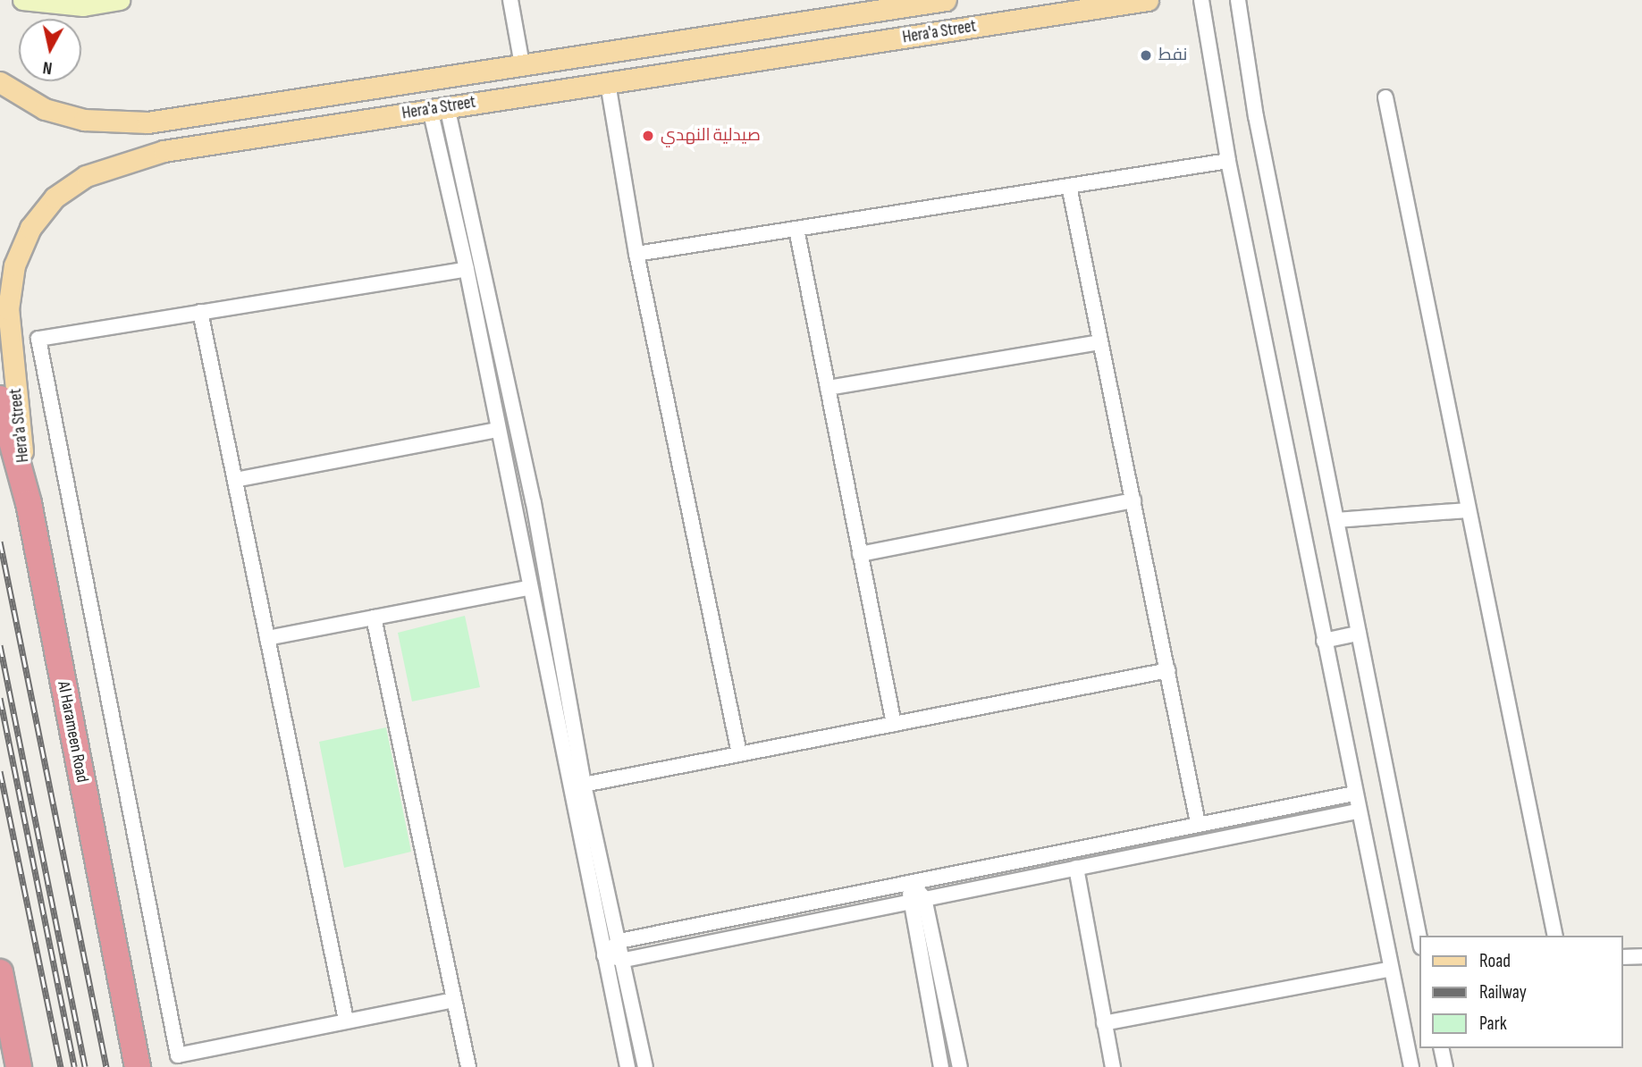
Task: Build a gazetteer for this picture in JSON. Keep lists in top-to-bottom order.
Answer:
{
  "streets": {
    "highway": ["Al Harameen Road"],
    "main road": ["Hera'a Street"]
  },
  "crossings": [
    ["Hera'a Street", "Al Harameen Road"]
  ],
  "places": ["نفط", "صيدلية النهدي"],
  "legend": ["Road", "Railway", "Park"],
  "north": "bottom"
}
